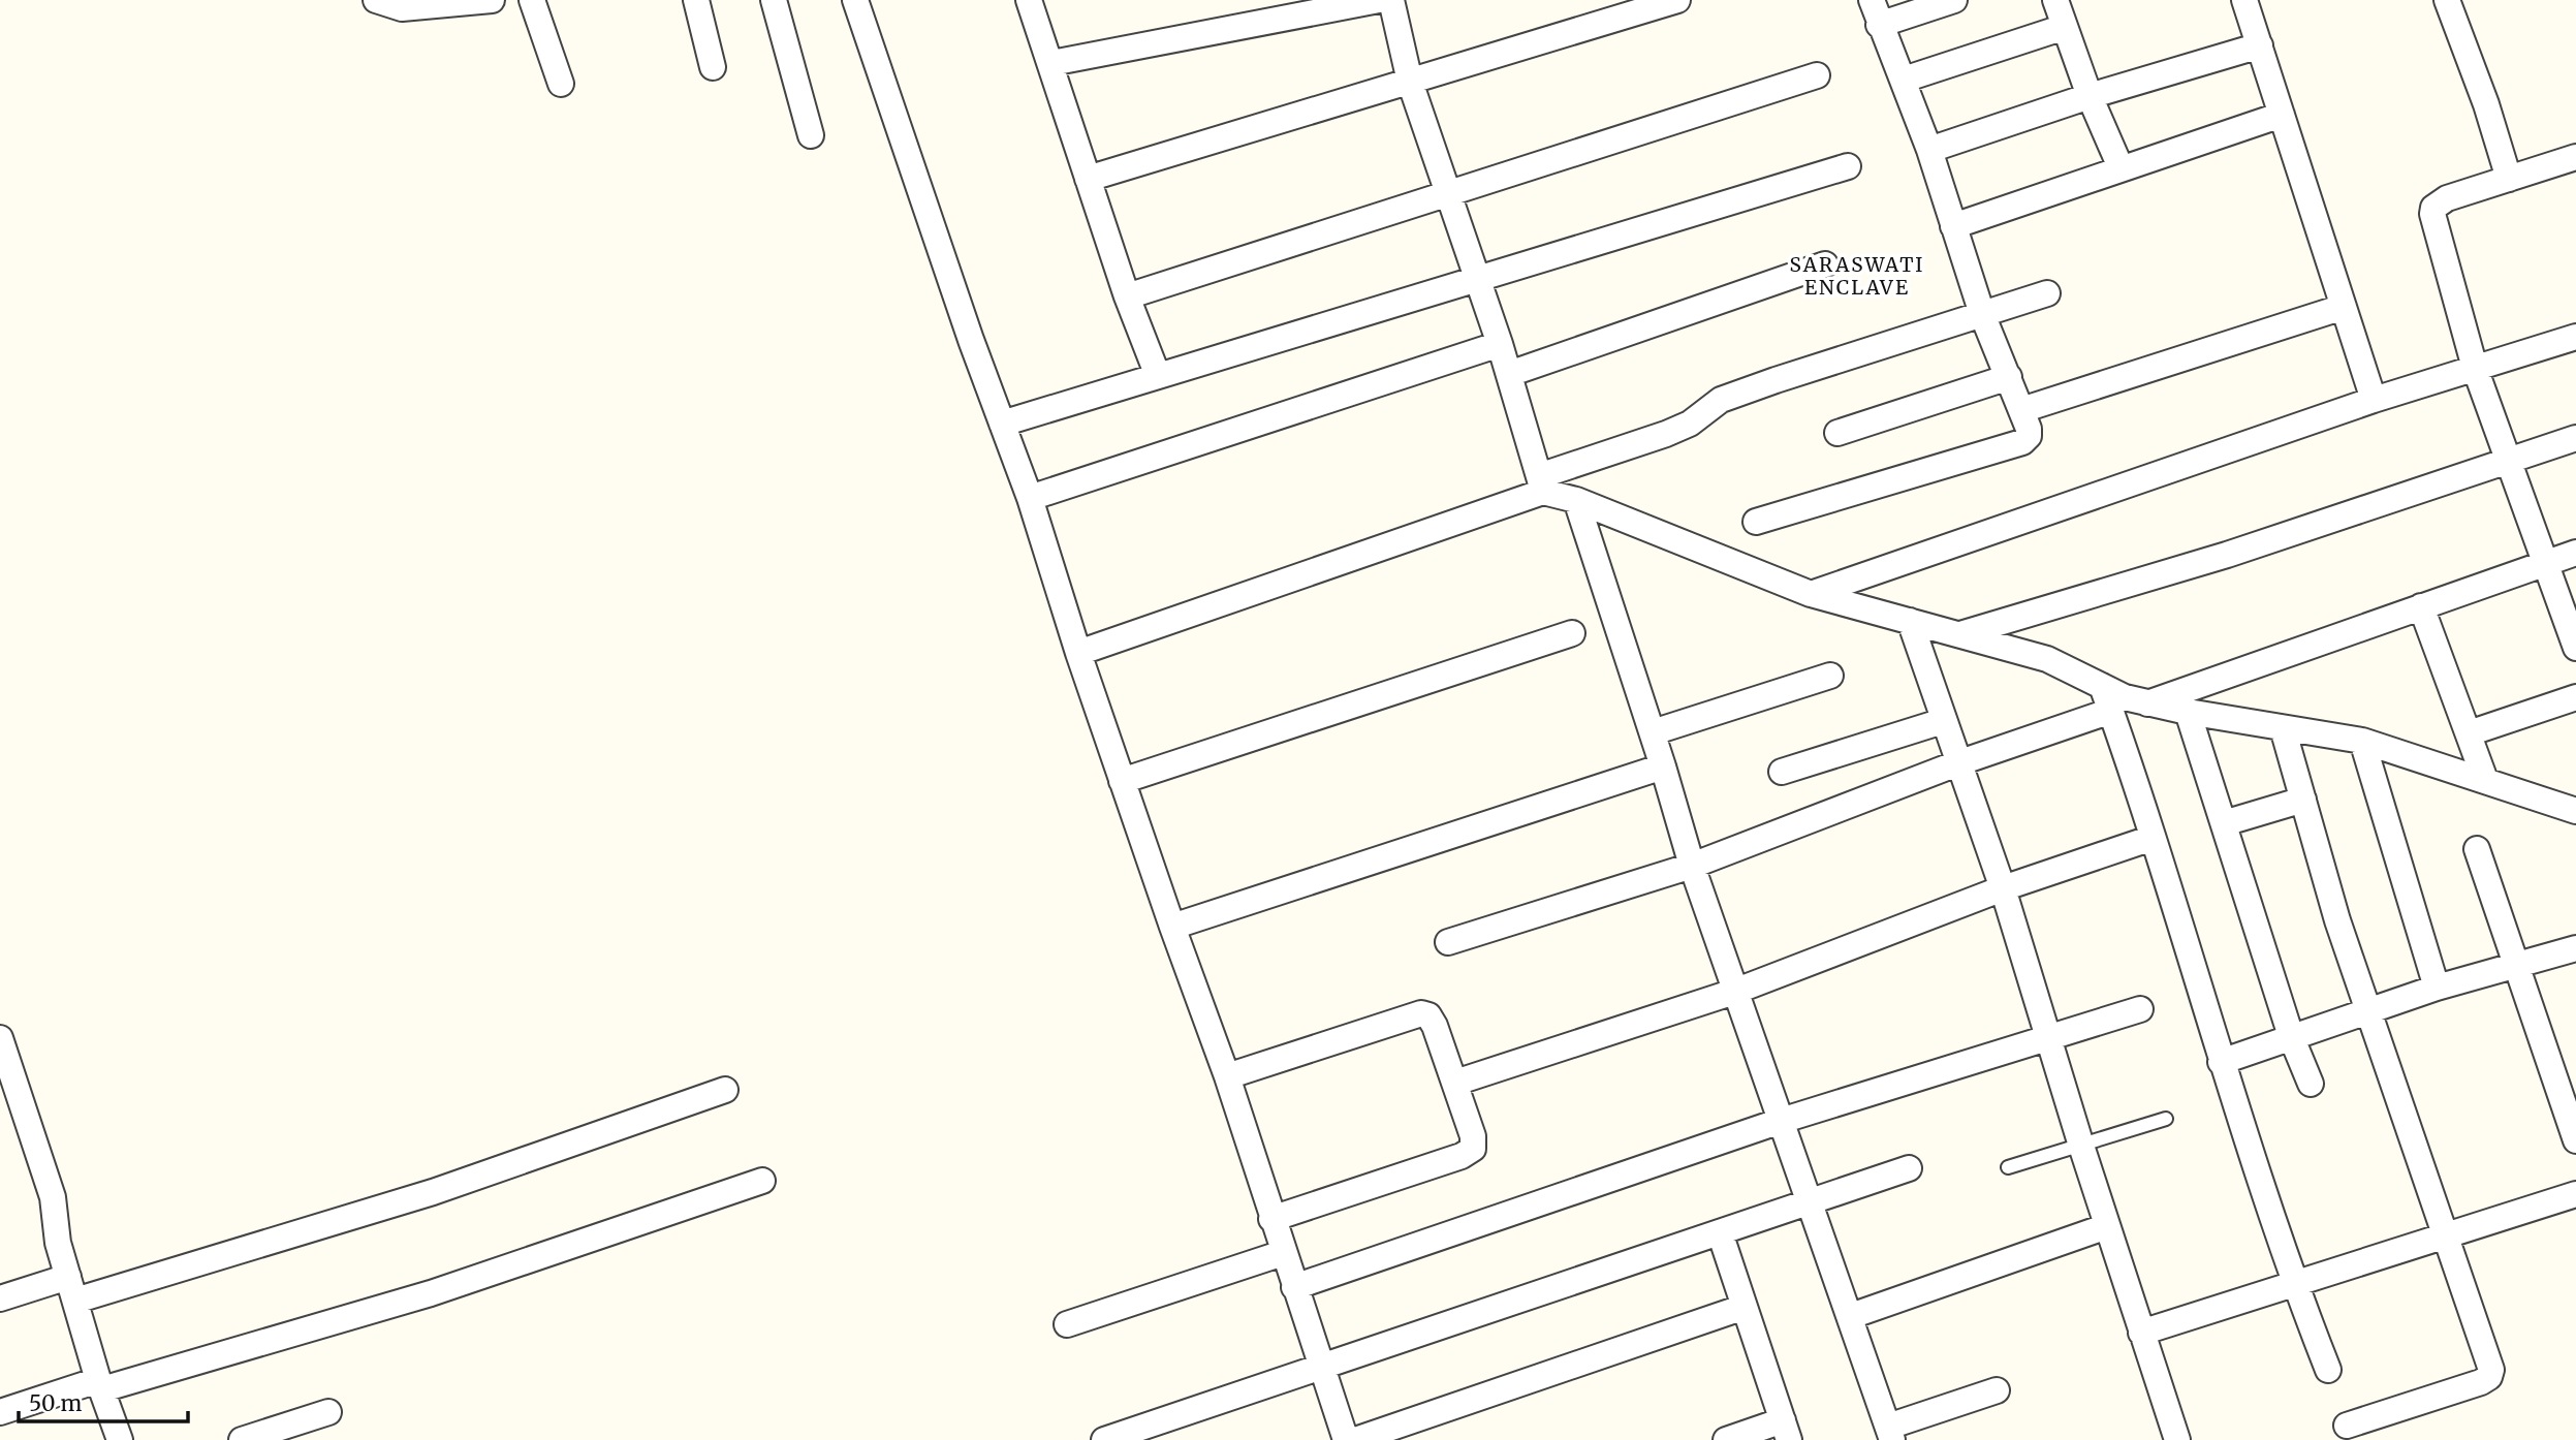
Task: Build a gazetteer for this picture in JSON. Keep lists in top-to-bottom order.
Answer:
{
  "districts": ["SARASWATI ENCLAVE"],
  "scale_bar": "50 m"
}
